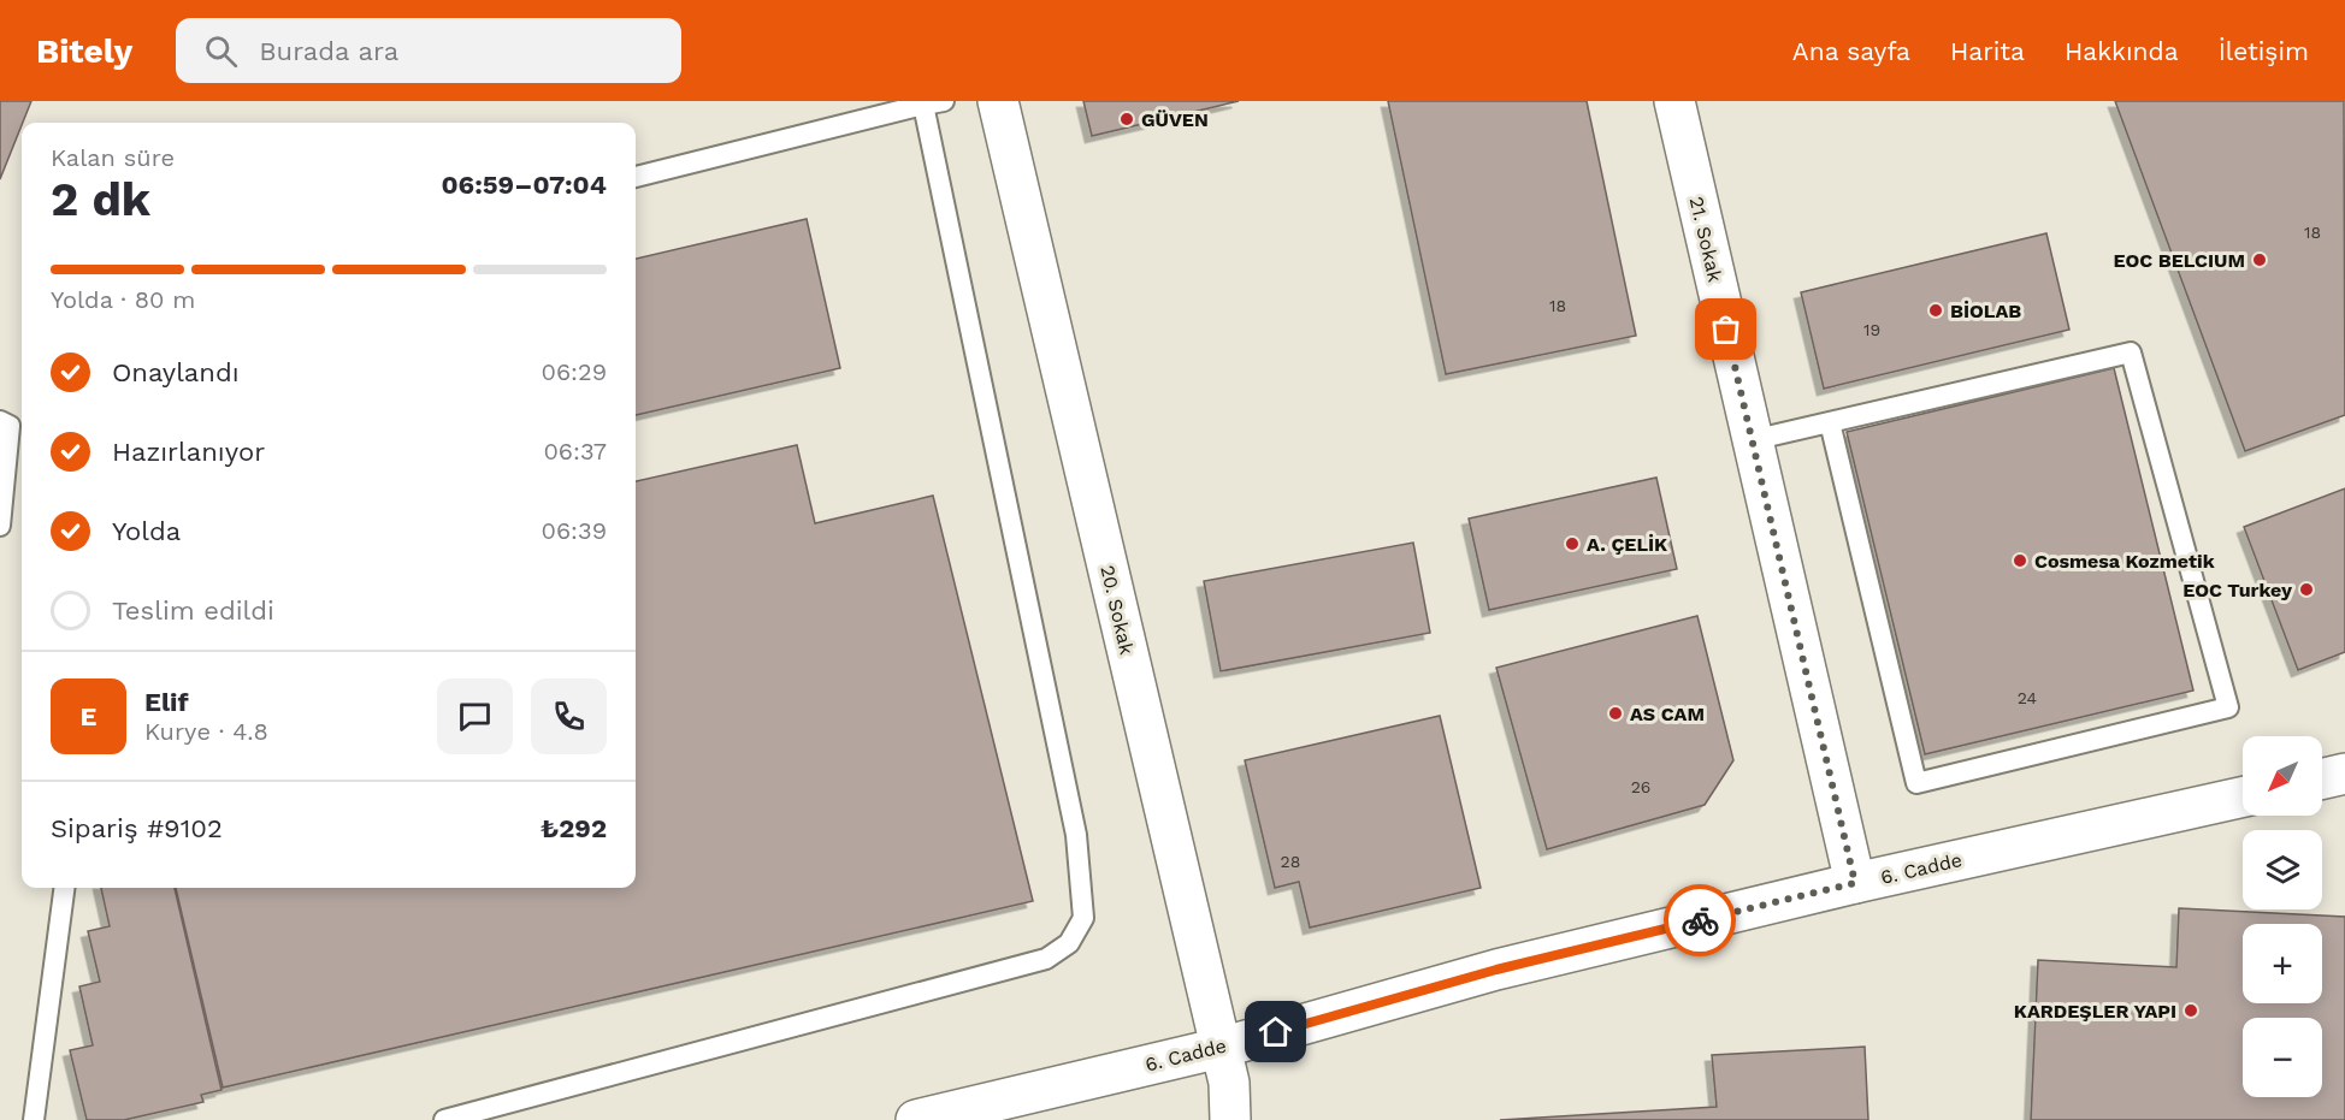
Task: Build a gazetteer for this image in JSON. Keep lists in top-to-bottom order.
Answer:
{
  "streets": {
    "street": ["21. Sokak", "20. Sokak", "6. Cadde"]
  },
  "crossings": [
    ["21. Sokak", "6. Cadde"],
    ["20. Sokak", "6. Cadde"]
  ],
  "places": [
    "GÜVEN",
    "EOC BELCIUM",
    "BİOLAB",
    "A. ÇELİK",
    "Cosmesa Kozmetik",
    "EOC Turkey",
    "AS CAM",
    "KARDEŞLER YAPI"
  ],
  "house_numbers": [
    "18",
    "18",
    "19",
    "24",
    "26",
    "28"
  ],
  "north": "bottom left",
  "page": {
    "header": "Bitely",
    "search": "Burada ara",
    "nav": [
      "Ana sayfa",
      "Harita",
      "Hakkında",
      "İletişim"
    ],
    "heading": ["2 dk", "Kalan süre", "06:59–07:04"],
    "panel": [
      "Elif",
      "Kurye · 4.8",
      "Sipariş #9102",
      "₺292"
    ],
    "bar": "Yolda · 80 m",
    "list": [
      ["Onaylandı", "06:29"],
      ["Hazırlanıyor", "06:37"],
      ["Yolda", "06:39"],
      "Teslim edildi"
    ],
    "round": "E",
    "map_buttons": ["+", "−"]
  }
}
